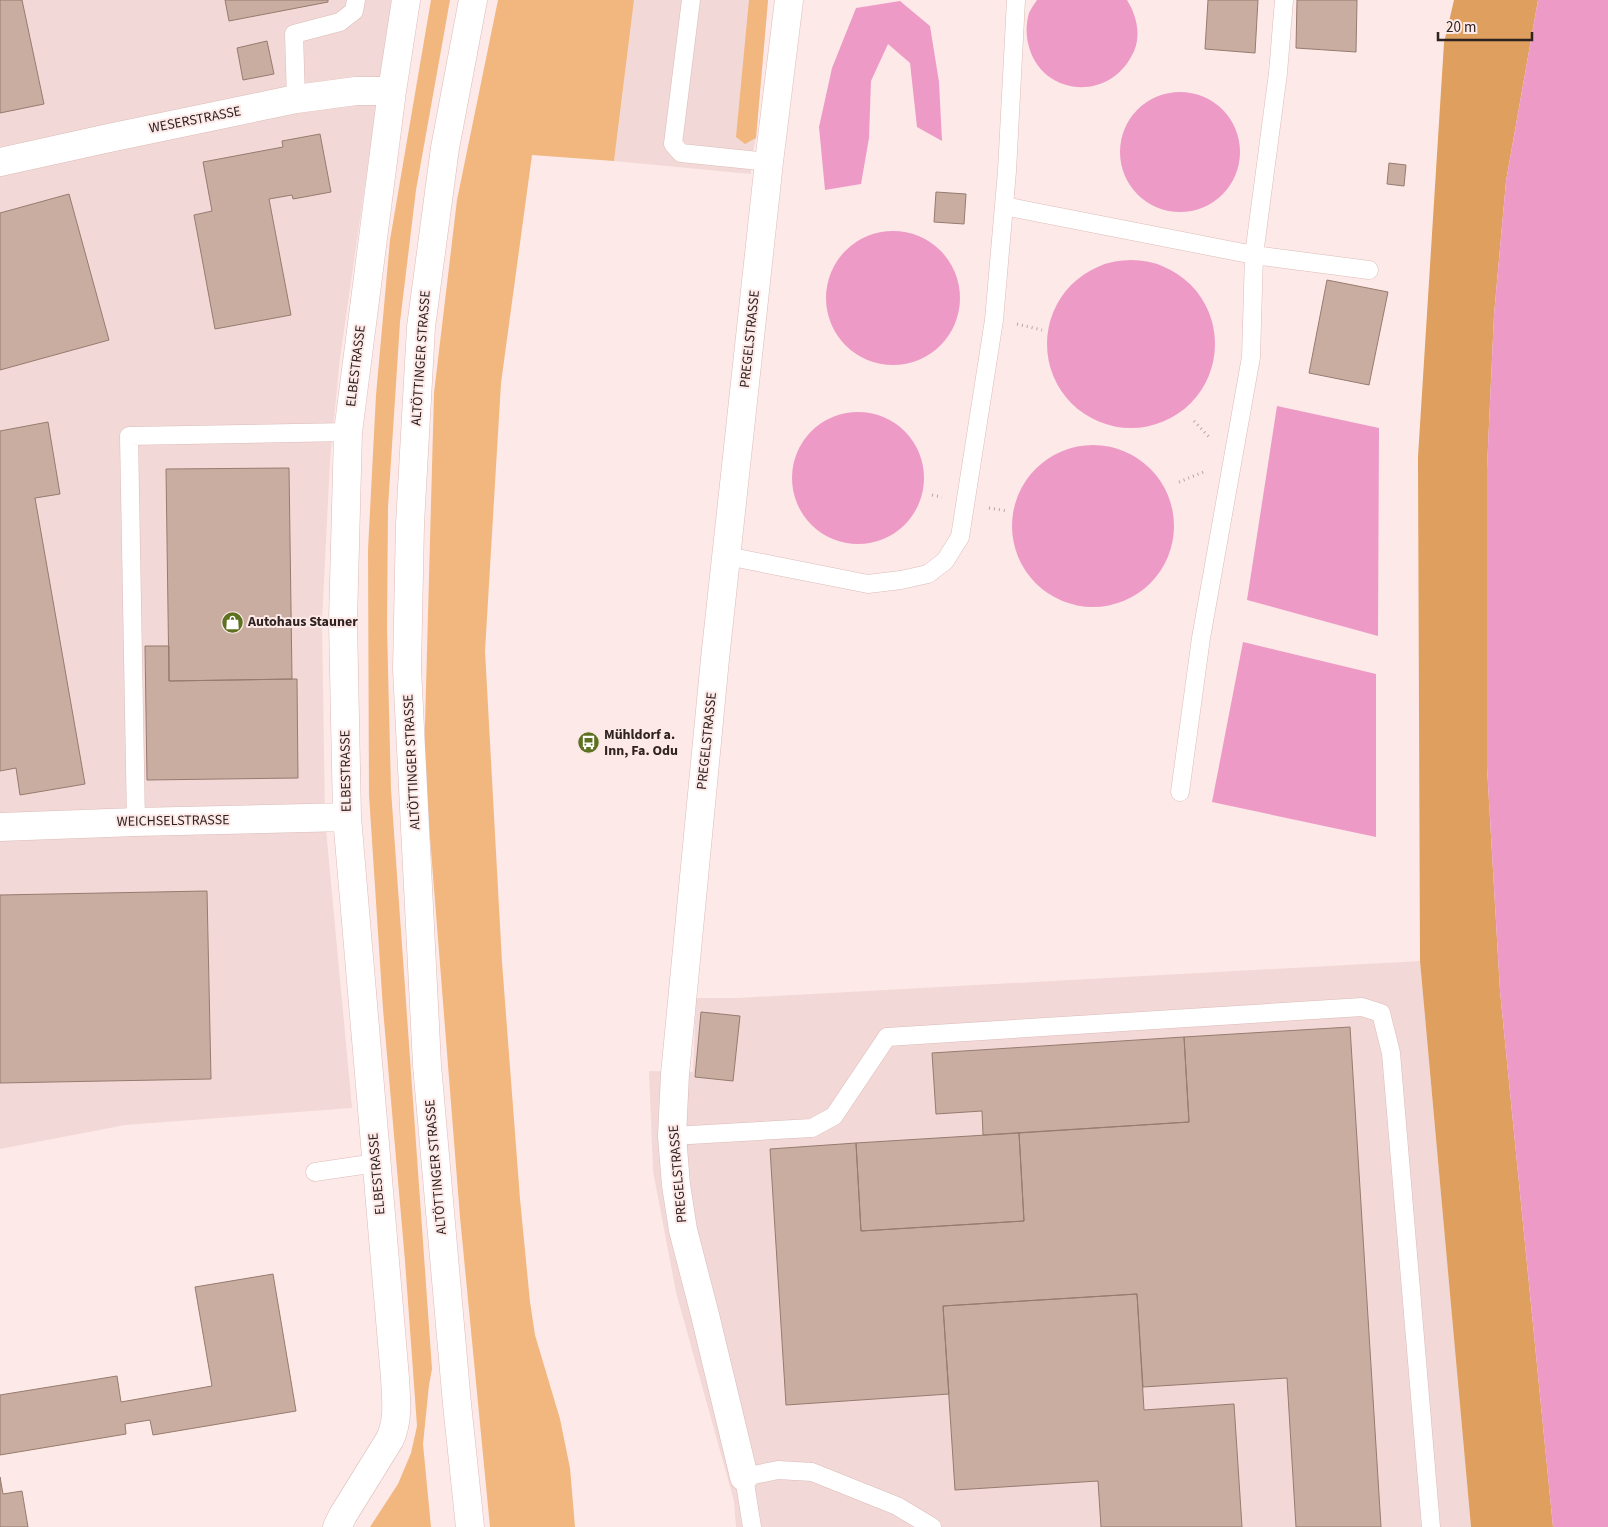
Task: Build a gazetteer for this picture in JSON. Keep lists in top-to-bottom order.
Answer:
{
  "streets": {
    "street": [
      "WESERSTRASSE",
      "PREGELSTRASSE",
      "ALTÖTTINGER STRASSE",
      "ELBESTRASSE",
      "WEICHSELSTRASSE"
    ]
  },
  "crossings": [
    ["WESERSTRASSE", "ELBESTRASSE"],
    ["ELBESTRASSE", "WEICHSELSTRASSE"]
  ],
  "places": {
    "shop": ["Autohaus Stauner"],
    "bus stop": ["Mühldorf a. Inn, Fa. Odu"]
  },
  "scale_bar": "20 m"
}
